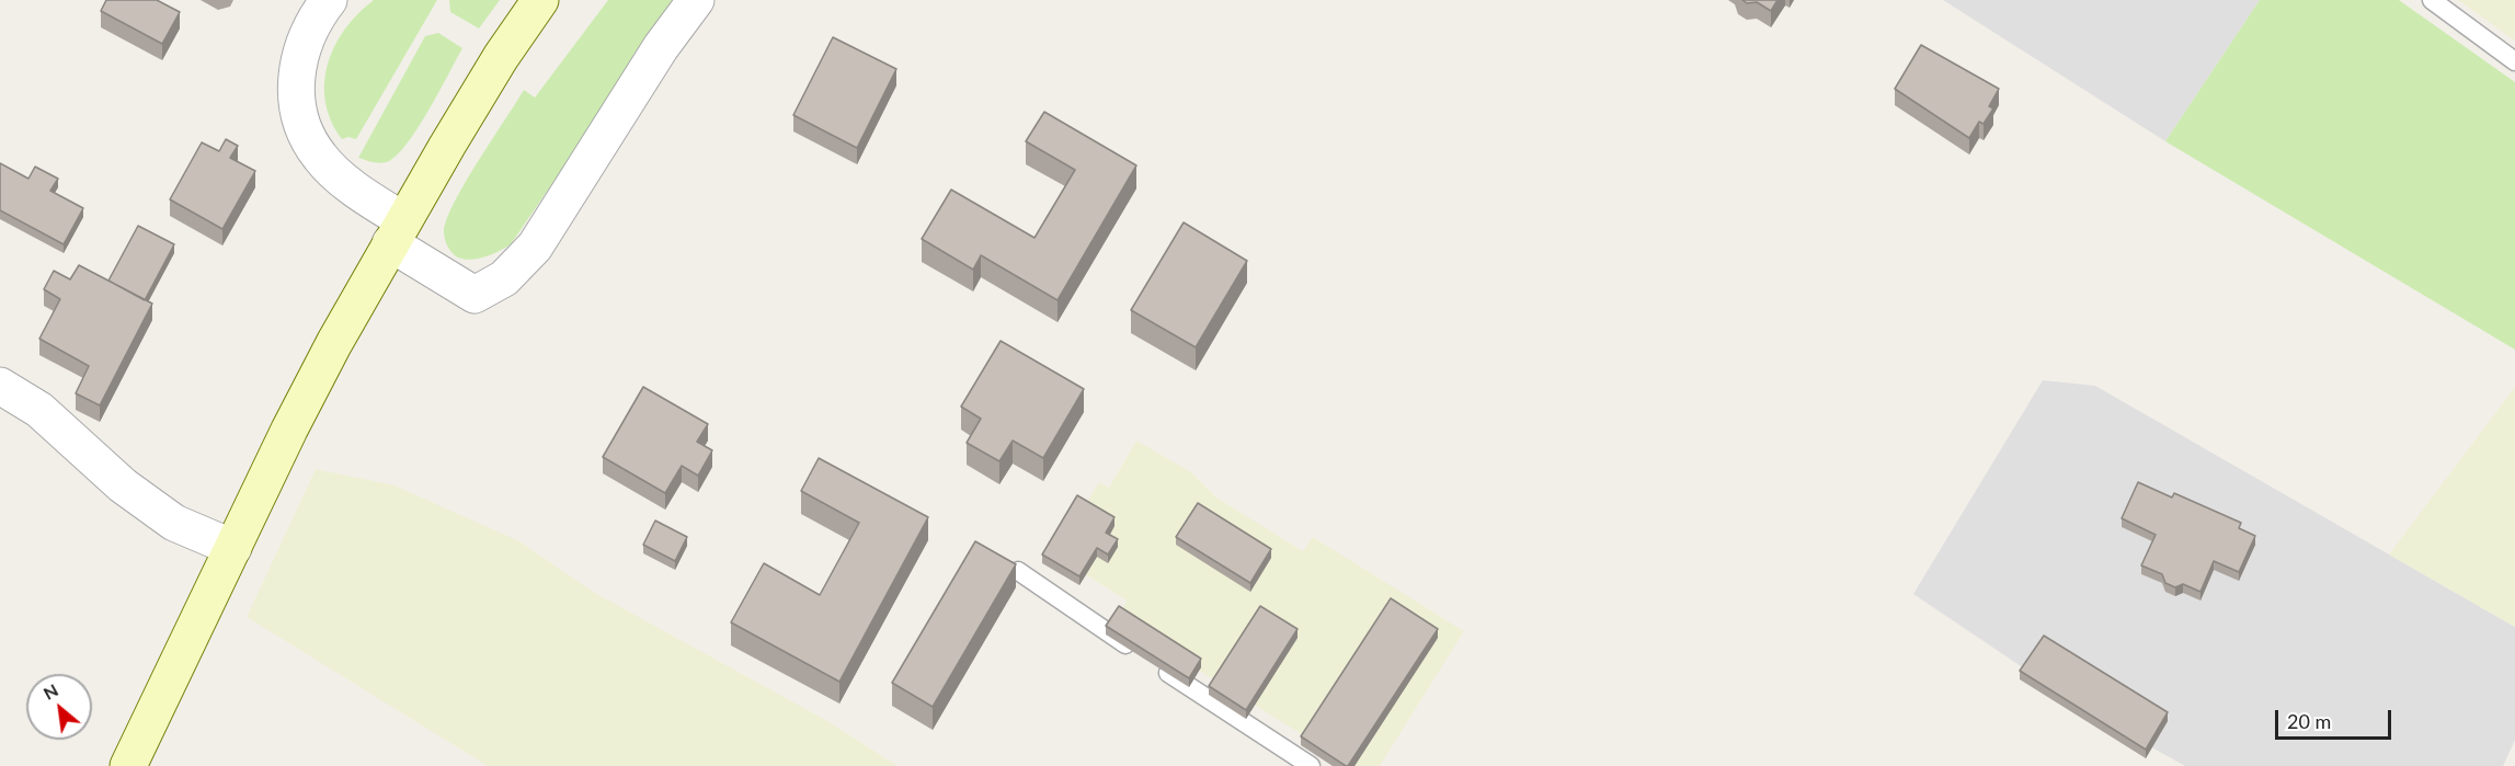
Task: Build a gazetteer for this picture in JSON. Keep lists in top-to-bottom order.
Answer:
{
  "scale_bar": "20 m",
  "north": "top left"
}
